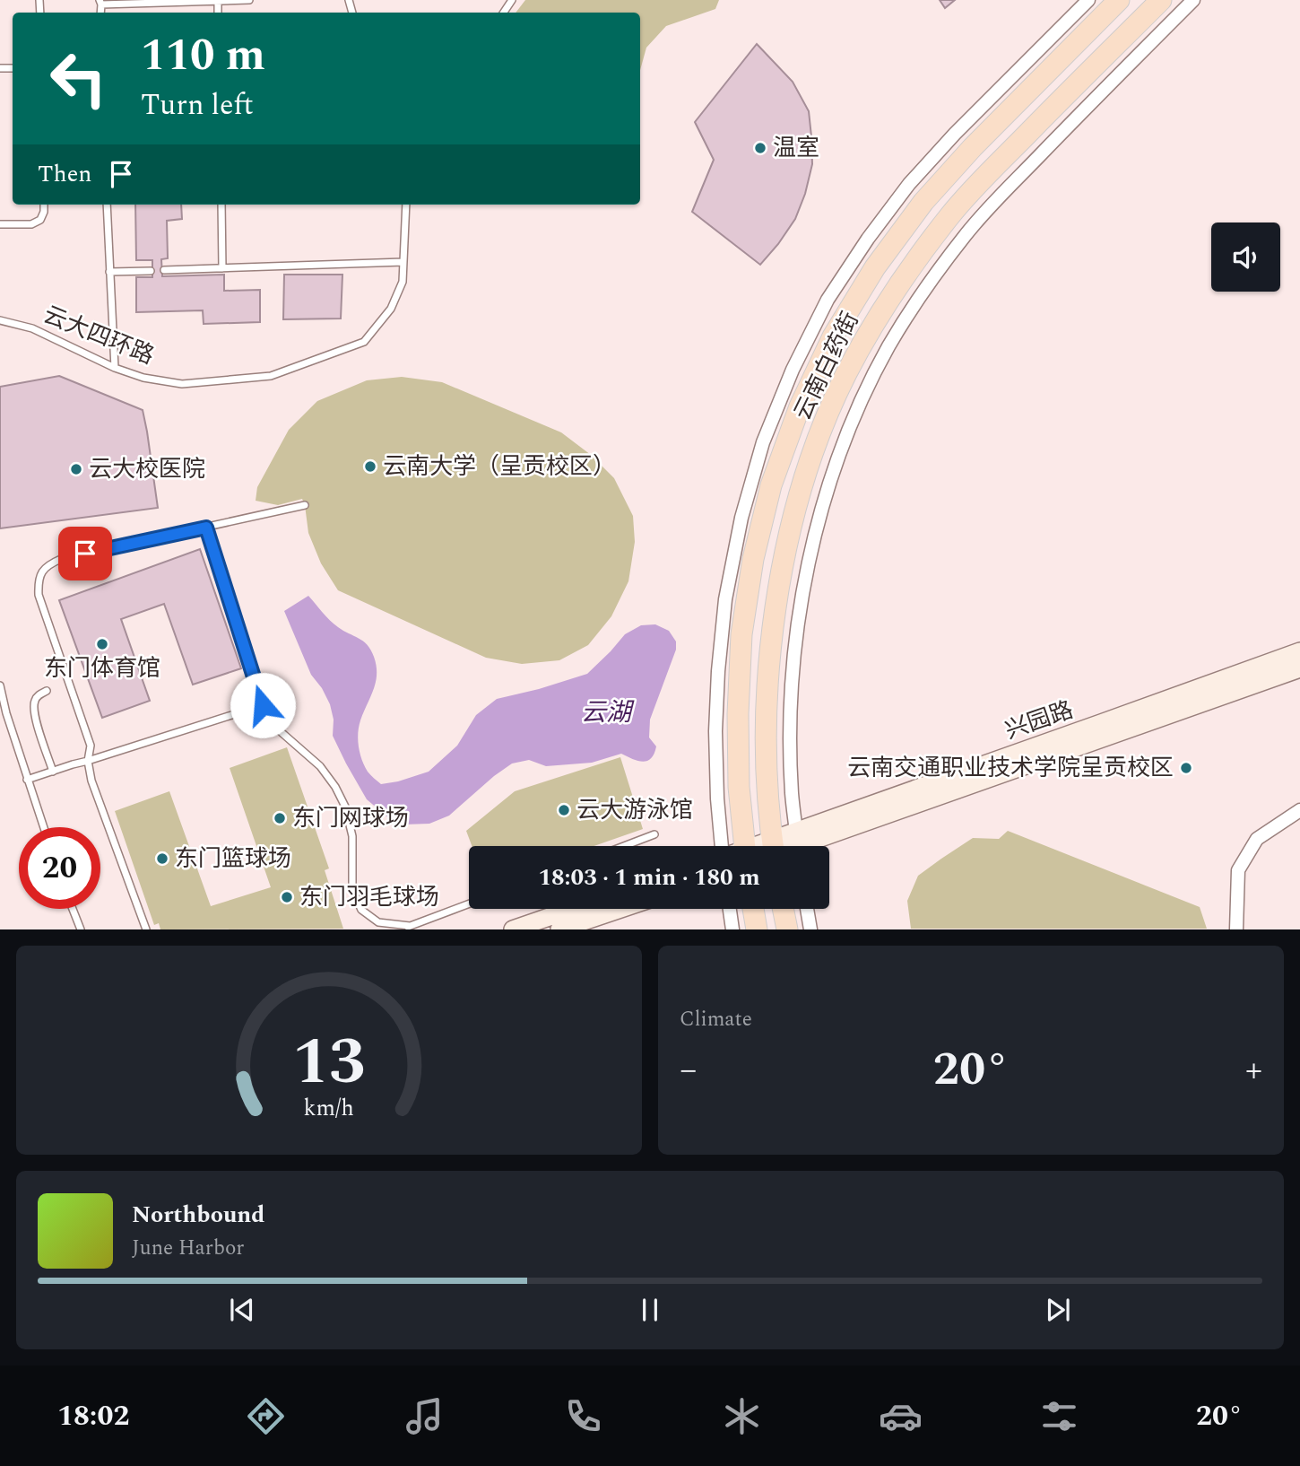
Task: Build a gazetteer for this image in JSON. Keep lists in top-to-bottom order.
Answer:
{
  "streets": {
    "main road": ["云南白药街", "兴园路"],
    "lane": ["云大四环路"]
  },
  "water": ["云湖"],
  "places": [
    "温室",
    "云南大学（呈贡校区）",
    "云大校医院",
    "东门体育馆",
    "云南交通职业技术学院呈贡校区",
    "云大游泳馆",
    "东门网球场",
    "东门篮球场",
    "东门羽毛球场"
  ],
  "page": {
    "turn": ["110 m", "Turn left"],
    "then": "Then",
    "limit": "20",
    "trip": "18:03 · 1 min · 180 m",
    "tile": "Climate",
    "heat": ["−", "20°", "+"],
    "song": ["Northbound", "June Harbor"],
    "tabs": ["18:02", "20°"],
    "gauge": ["13", "km/h"]
  }
}
